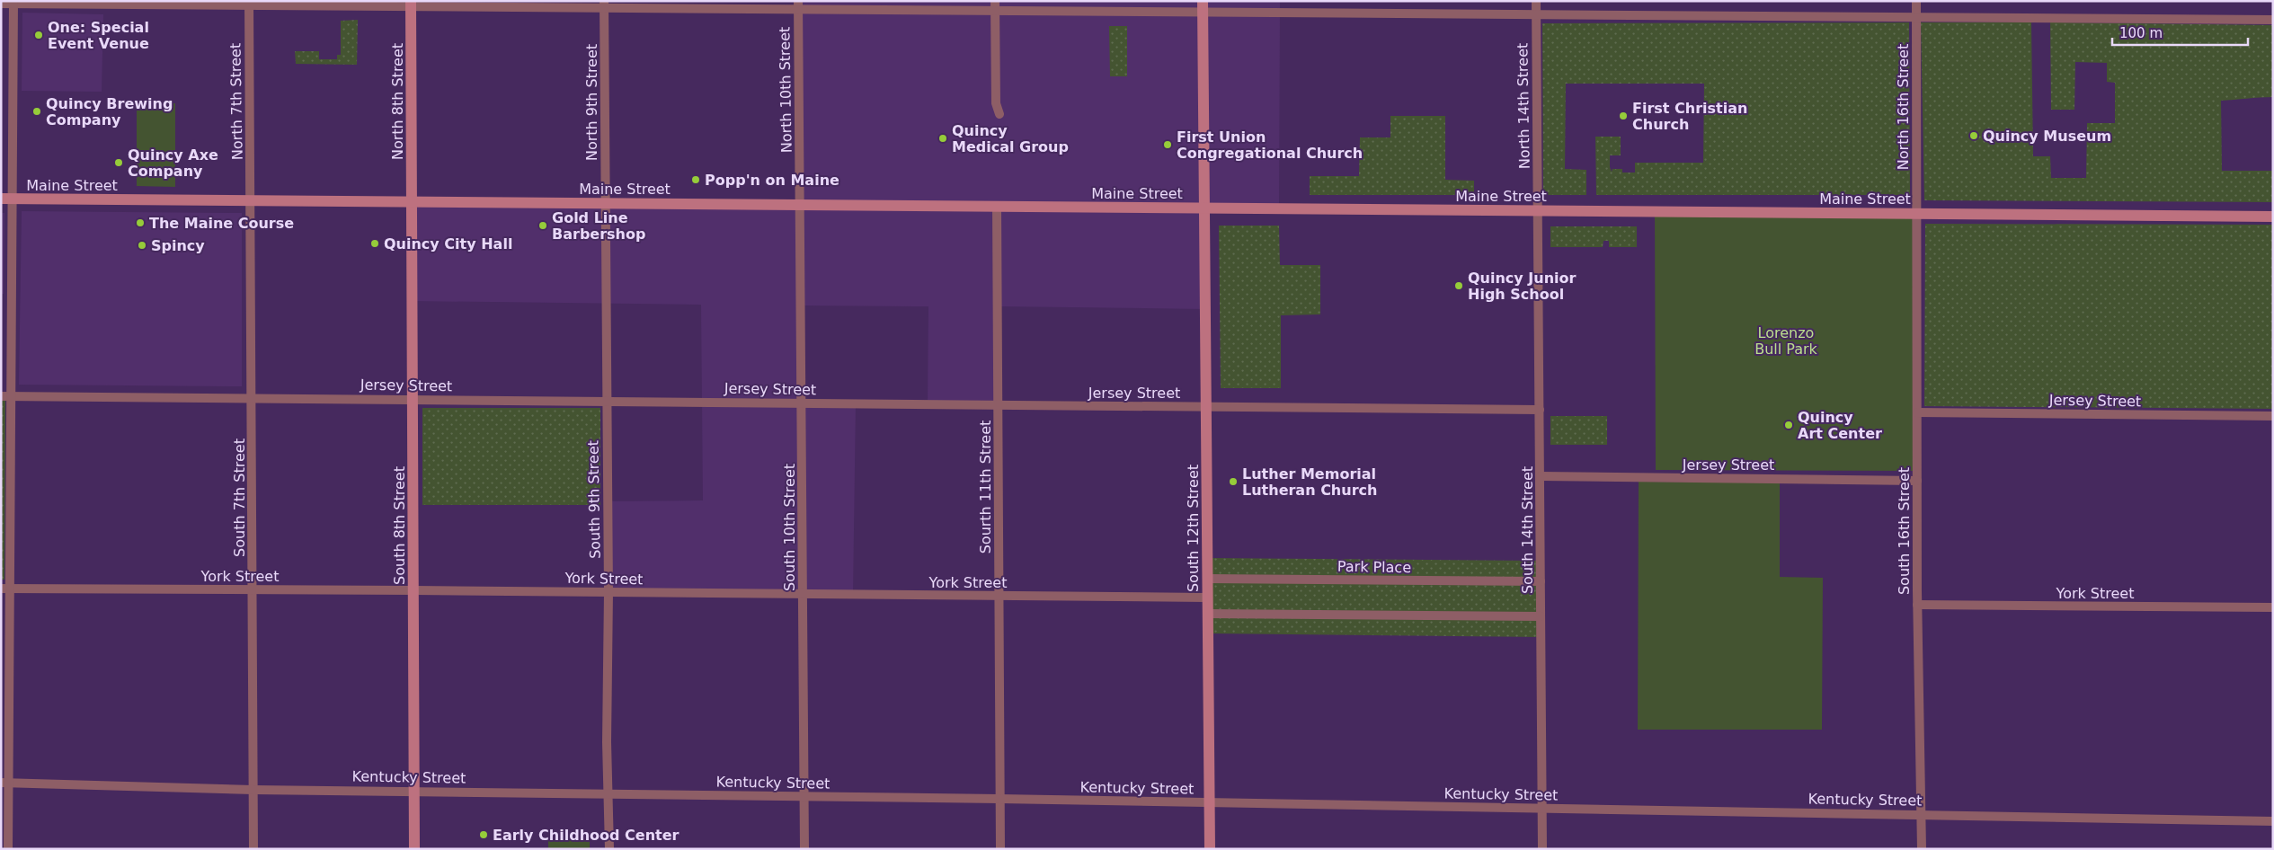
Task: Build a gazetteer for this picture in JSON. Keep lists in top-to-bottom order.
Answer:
{
  "streets": {
    "street": [
      "North 10th Street",
      "North 7th Street",
      "North 8th Street",
      "North 9th Street",
      "North 14th Street",
      "North 16th Street",
      "Maine Street",
      "Jersey Street",
      "Sourth 11th Street",
      "South 7th Street",
      "South 9th Street",
      "South 8th Street",
      "South 10th Street",
      "South 12th Street",
      "South 14th Street",
      "South 16th Street",
      "Park Place",
      "York Street",
      "Kentucky Street"
    ]
  },
  "crossings": [
    ["North 10th Street", "Maine Street"],
    ["North 10th Street", "South 10th Street"],
    ["North 7th Street", "Maine Street"],
    ["North 7th Street", "South 7th Street"],
    ["North 8th Street", "Maine Street"],
    ["North 8th Street", "South 8th Street"],
    ["North 9th Street", "Maine Street"],
    ["North 9th Street", "South 9th Street"],
    ["North 14th Street", "Maine Street"],
    ["North 14th Street", "South 14th Street"],
    ["North 16th Street", "Maine Street"],
    ["North 16th Street", "South 16th Street"],
    ["Maine Street", "Sourth 11th Street"],
    ["Maine Street", "South 7th Street"],
    ["Maine Street", "South 9th Street"],
    ["Maine Street", "South 8th Street"],
    ["Maine Street", "South 10th Street"],
    ["Maine Street", "South 12th Street"],
    ["Maine Street", "South 14th Street"],
    ["Maine Street", "South 16th Street"],
    ["Jersey Street", "Sourth 11th Street"],
    ["Jersey Street", "South 7th Street"],
    ["Jersey Street", "South 9th Street"],
    ["Jersey Street", "South 8th Street"],
    ["Jersey Street", "South 10th Street"],
    ["Jersey Street", "South 12th Street"],
    ["Jersey Street", "South 14th Street"],
    ["Jersey Street", "South 16th Street"],
    ["Sourth 11th Street", "York Street"],
    ["Sourth 11th Street", "Kentucky Street"],
    ["South 7th Street", "York Street"],
    ["South 7th Street", "Kentucky Street"],
    ["South 9th Street", "York Street"],
    ["South 9th Street", "Kentucky Street"],
    ["South 8th Street", "York Street"],
    ["South 8th Street", "Kentucky Street"],
    ["South 10th Street", "York Street"],
    ["South 10th Street", "Kentucky Street"],
    ["South 12th Street", "Park Place"],
    ["South 12th Street", "York Street"],
    ["South 12th Street", "Kentucky Street"],
    ["South 14th Street", "Park Place"],
    ["South 14th Street", "Kentucky Street"],
    ["South 16th Street", "York Street"],
    ["South 16th Street", "Kentucky Street"]
  ],
  "parks": ["Lorenzo Bull Park"],
  "places": [
    "One: Special Event Venue",
    "Quincy Brewing Company",
    "First Christian Church",
    "Quincy Museum",
    "Quincy Medical Group",
    "First Union Congregational Church",
    "Quincy Axe Company",
    "Popp'n on Maine",
    "The Maine Course",
    "Gold Line Barbershop",
    "Quincy City Hall",
    "Spincy",
    "Quincy Junior High School",
    "Quincy Art Center",
    "Luther Memorial Lutheran Church",
    "Early Childhood Center"
  ],
  "scale_bar": "100 m"
}
